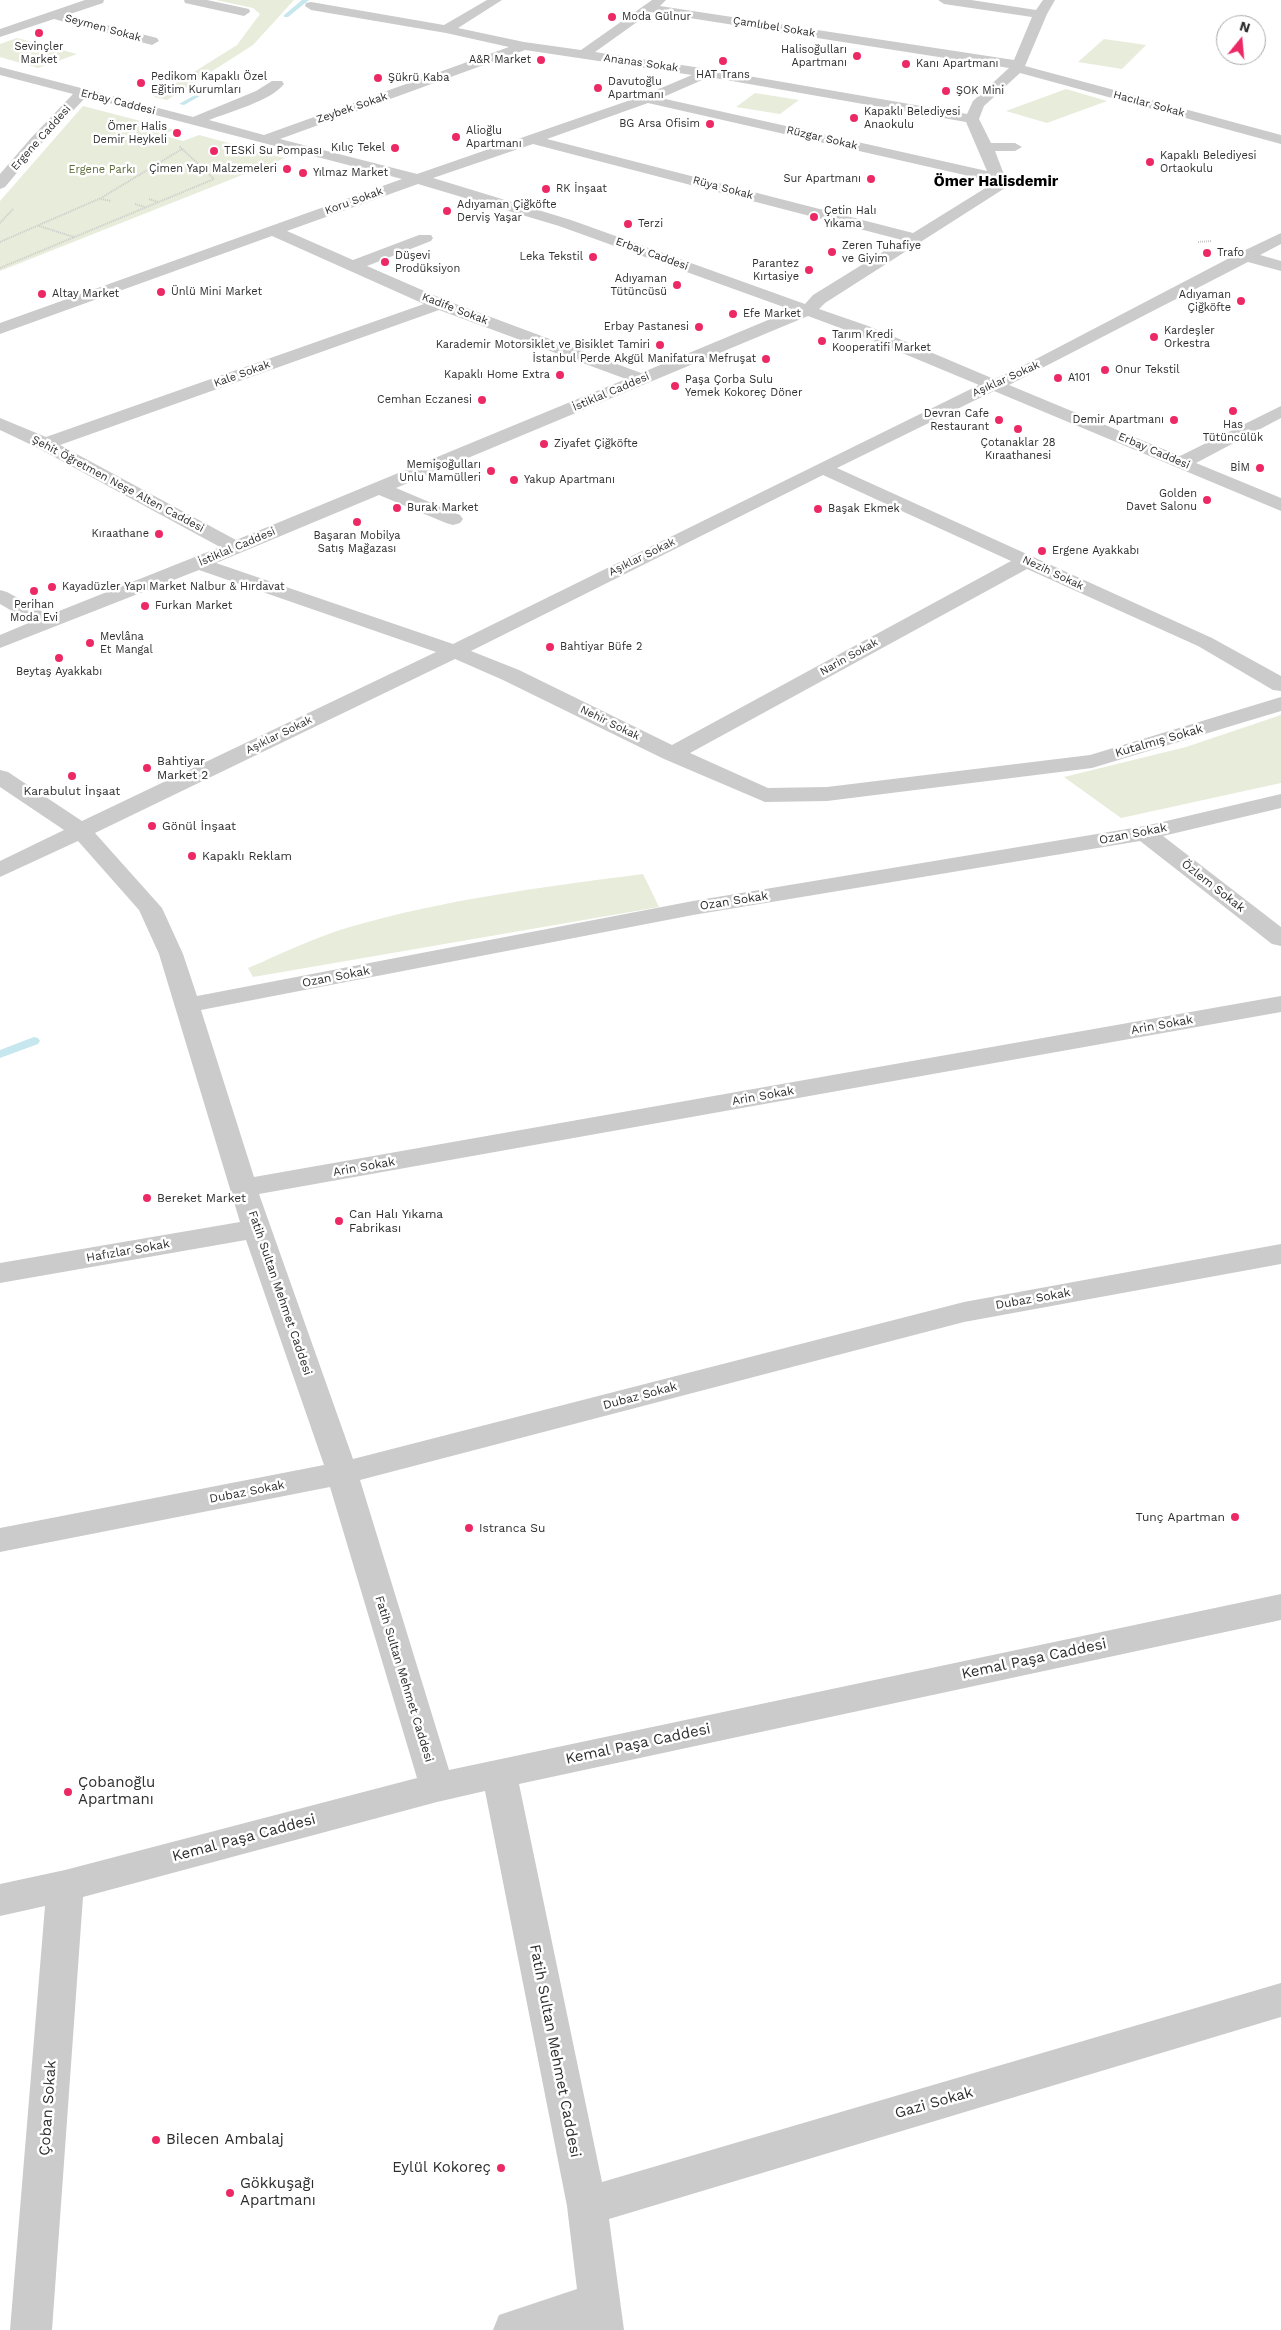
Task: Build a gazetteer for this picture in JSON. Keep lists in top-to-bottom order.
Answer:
{
  "streets": {
    "street": [
      "Çamlıbel Sokak",
      "Seymen Sokak",
      "Ananas Sokak",
      "Erbay Caddesi",
      "Hacılar Sokak",
      "Zeybek Sokak",
      "Ergene Caddesi",
      "Rüzgar Sokak",
      "Rüya Sokak",
      "Koru Sokak",
      "Kadife Sokak",
      "Kale Sokak",
      "Aşıklar Sokak",
      "İstiklal Caddesi",
      "Şehit Öğretmen Neşe Alten Caddesi",
      "Nezih Sokak",
      "Narin Sokak",
      "Nehir Sokak",
      "Kutalmış Sokak",
      "Ozan Sokak",
      "Özlem Sokak",
      "Arin Sokak",
      "Hafızlar Sokak",
      "Fatih Sultan Mehmet Caddesi",
      "Dubaz Sokak",
      "Kemal Paşa Caddesi",
      "Gazi Sokak",
      "Çoban Sokak"
    ]
  },
  "crossings": [
    ["Çamlıbel Sokak", "Hacılar Sokak"],
    ["Ananas Sokak", "Zeybek Sokak"],
    ["Ananas Sokak", "Koru Sokak"],
    ["Erbay Caddesi", "Zeybek Sokak"],
    ["Erbay Caddesi", "Ergene Caddesi"],
    ["Erbay Caddesi", "Koru Sokak"],
    ["Erbay Caddesi", "Aşıklar Sokak"],
    ["Erbay Caddesi", "İstiklal Caddesi"],
    ["Rüzgar Sokak", "Koru Sokak"],
    ["Rüzgar Sokak", "İstiklal Caddesi"],
    ["Rüya Sokak", "Koru Sokak"],
    ["Rüya Sokak", "İstiklal Caddesi"],
    ["Koru Sokak", "Kadife Sokak"],
    ["Kadife Sokak", "Kale Sokak"],
    ["Kadife Sokak", "İstiklal Caddesi"],
    ["Kale Sokak", "Şehit Öğretmen Neşe Alten Caddesi"],
    ["Aşıklar Sokak", "Nezih Sokak"],
    ["Aşıklar Sokak", "Nehir Sokak"],
    ["Aşıklar Sokak", "Fatih Sultan Mehmet Caddesi"],
    ["İstiklal Caddesi", "Şehit Öğretmen Neşe Alten Caddesi"],
    ["İstiklal Caddesi", "Nehir Sokak"],
    ["Nezih Sokak", "Narin Sokak"],
    ["Narin Sokak", "Nehir Sokak"],
    ["Nehir Sokak", "Kutalmış Sokak"],
    ["Ozan Sokak", "Özlem Sokak"],
    ["Ozan Sokak", "Fatih Sultan Mehmet Caddesi"],
    ["Arin Sokak", "Fatih Sultan Mehmet Caddesi"],
    ["Hafızlar Sokak", "Fatih Sultan Mehmet Caddesi"],
    ["Fatih Sultan Mehmet Caddesi", "Dubaz Sokak"],
    ["Fatih Sultan Mehmet Caddesi", "Kemal Paşa Caddesi"],
    ["Fatih Sultan Mehmet Caddesi", "Gazi Sokak"],
    ["Kemal Paşa Caddesi", "Çoban Sokak"]
  ],
  "districts": ["Ömer Halisdemir"],
  "parks": ["Ergene Parkı"],
  "places": [
    "Moda Gülnur",
    "Sevinçler Market",
    "Halisoğulları Apartmanı",
    "A&R Market",
    "HAT Trans",
    "Kanı Apartmanı",
    "Şükrü Kaba",
    "Pedikom Kapaklı Özel Eğitim Kurumları",
    "Davutoğlu Apartmanı",
    "ŞOK Mini",
    "Kapaklı Belediyesi Anaokulu",
    "BG Arsa Ofisim",
    "Ömer Halis Demir Heykeli",
    "Alioğlu Apartmanı",
    "Kılıç Tekel",
    "TESKİ Su Pompası",
    "Kapaklı Belediyesi Ortaokulu",
    "Çimen Yapı Malzemeleri",
    "Yılmaz Market",
    "Sur Apartmanı",
    "RK İnşaat",
    "Adıyaman Çiğköfte Derviş Yaşar",
    "Çetin Halı Yıkama",
    "Terzi",
    "Zeren Tuhafiye ve Giyim",
    "Trafo",
    "Leka Tekstil",
    "Düşevi Prodüksiyon",
    "Parantez Kırtasiye",
    "Adıyaman Tütüncüsü",
    "Ünlü Mini Market",
    "Altay Market",
    "Adıyaman Çiğköfte",
    "Efe Market",
    "Erbay Pastanesi",
    "Kardeşler Orkestra",
    "Tarım Kredi Kooperatifi Market",
    "Karademir Motorsiklet ve Bisiklet Tamiri",
    "İstanbul Perde Akgül Manifatura Mefruşat",
    "Onur Tekstil",
    "Kapaklı Home Extra",
    "A101",
    "Paşa Çorba Sulu Yemek Kokoreç Döner",
    "Cemhan Eczanesi",
    "Has Tütüncülük",
    "Devran Cafe Restaurant",
    "Demir Apartmanı",
    "Çotanaklar 28 Kıraathanesi",
    "Ziyafet Çiğköfte",
    "BİM",
    "Memişoğulları Unlu Mamülleri",
    "Yakup Apartmanı",
    "Golden Davet Salonu",
    "Burak Market",
    "Başak Ekmek",
    "Başaran Mobilya Satış Mağazası",
    "Kıraathane",
    "Ergene Ayakkabı",
    "Kayadüzler Yapı Market Nalbur & Hırdavat",
    "Perihan Moda Evi",
    "Furkan Market",
    "Mevlâna Et Mangal",
    "Bahtiyar Büfe 2",
    "Beytaş Ayakkabı",
    "Bahtiyar Market 2",
    "Karabulut İnşaat",
    "Gönül İnşaat",
    "Kapaklı Reklam",
    "Bereket Market",
    "Can Halı Yıkama Fabrikası",
    "Tunç Apartman",
    "Istranca Su",
    "Çobanoğlu Apartmanı",
    "Bilecen Ambalaj",
    "Eylül Kokoreç",
    "Gökkuşağı Apartmanı"
  ],
  "north": "top"
}
